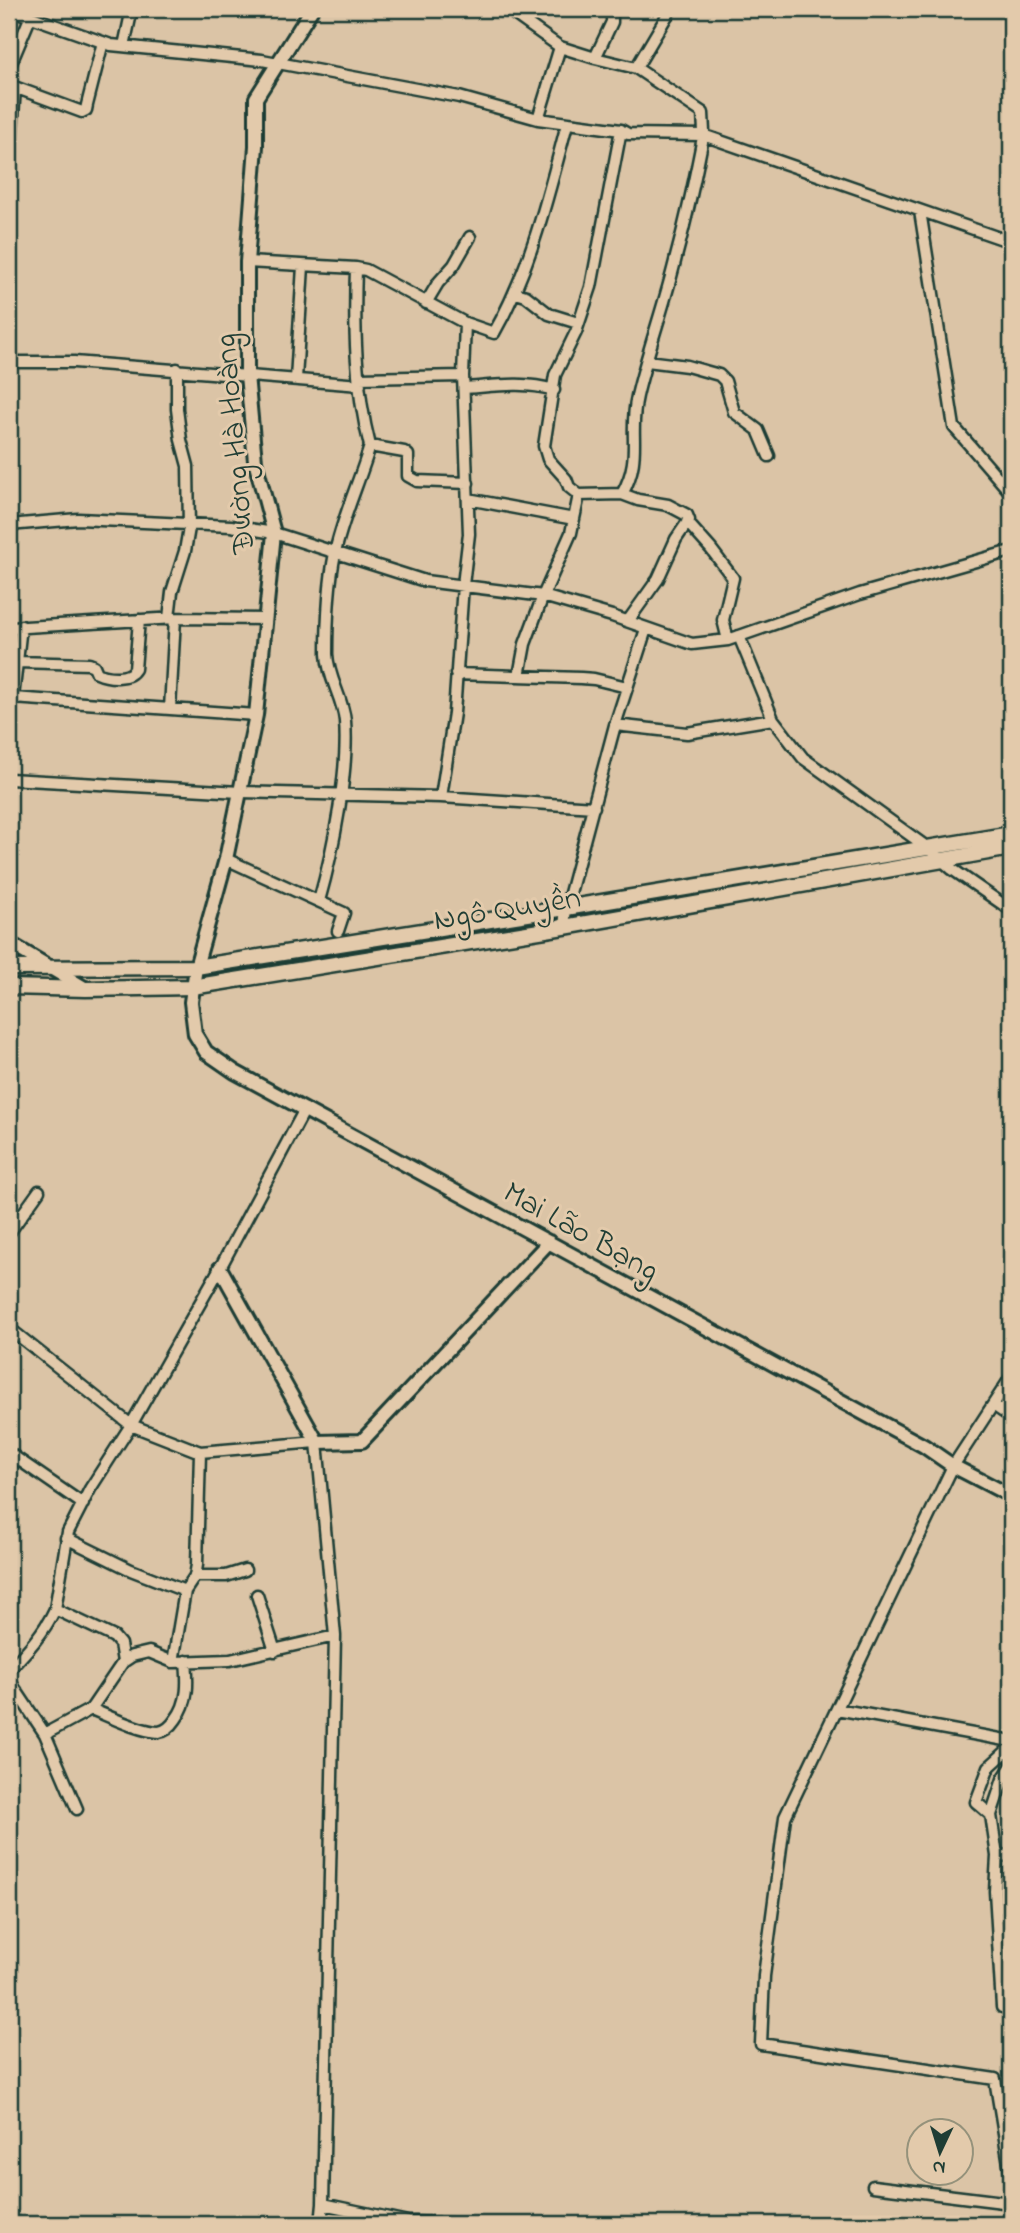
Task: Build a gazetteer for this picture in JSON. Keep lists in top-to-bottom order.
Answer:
{
  "streets": {
    "main road": ["Ngô Quyền"],
    "street": ["Đường Hà Hoàng", "Mai Lão Bạng"]
  },
  "crossings": [
    ["Đường Hà Hoàng", "Ngô Quyền"],
    ["Đường Hà Hoàng", "Mai Lão Bạng"],
    ["Ngô Quyền", "Mai Lão Bạng"]
  ],
  "north": "bottom"
}
